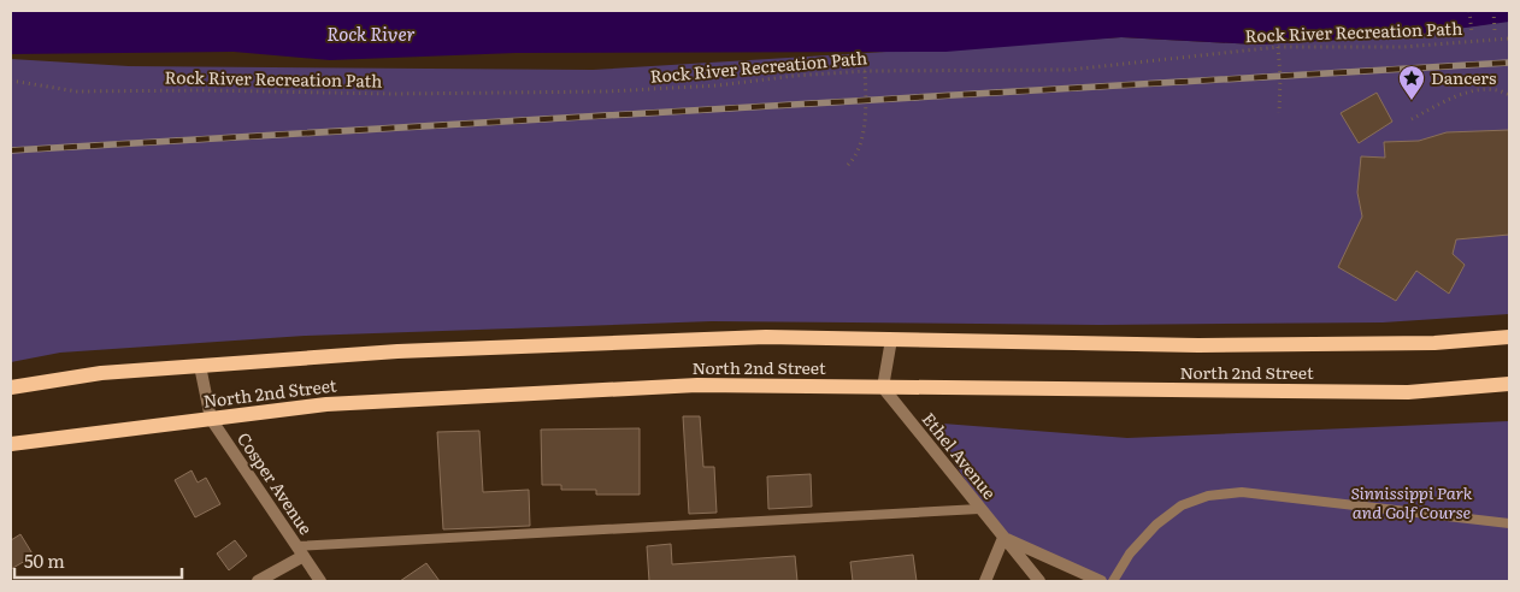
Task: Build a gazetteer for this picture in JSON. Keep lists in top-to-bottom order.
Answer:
{
  "streets": {
    "main road": ["North 2nd Street"],
    "street": ["Ethel Avenue", "Cosper Avenue"],
    "path": ["Rock River Recreation Path"]
  },
  "crossings": [
    ["North 2nd Street", "Ethel Avenue"],
    ["North 2nd Street", "Cosper Avenue"]
  ],
  "water": ["Rock River"],
  "parks": ["Sinnissippi Park and Golf Course"],
  "places": {
    "place": ["Dancers"]
  },
  "scale_bar": "50 m"
}
